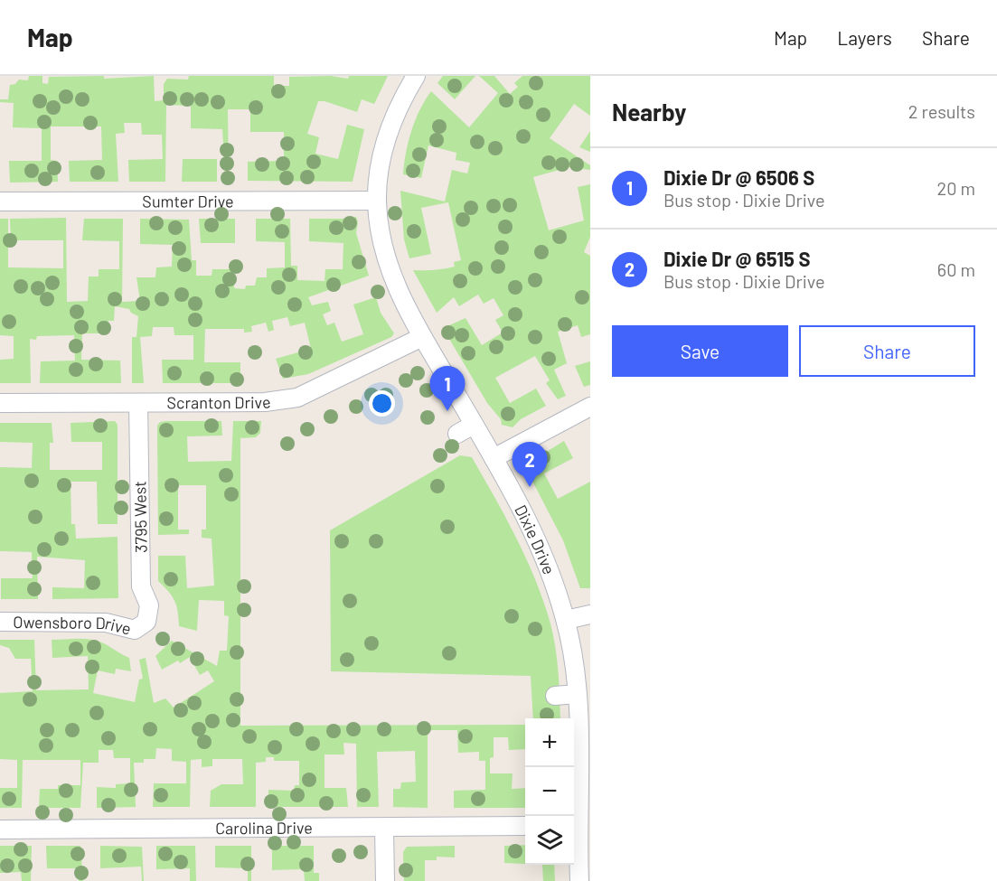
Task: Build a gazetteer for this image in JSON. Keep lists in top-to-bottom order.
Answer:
{
  "streets": {
    "street": [
      "Sumter Drive",
      "Scranton Drive",
      "3795 West",
      "Dixie Drive",
      "Owensboro Drive",
      "Carolina Drive"
    ]
  },
  "crossings": [
    ["Sumter Drive", "Dixie Drive"],
    ["Scranton Drive", "3795 West"],
    ["Scranton Drive", "Dixie Drive"],
    ["3795 West", "Owensboro Drive"]
  ],
  "page": {
    "header": "Map",
    "nav": ["Map", "Layers", "Share"],
    "heading": ["Nearby", "2 results"],
    "list": [
      {
        "mark": "1",
        "name": "Dixie Dr @ 6506 S",
        "note": "Bus stop · Dixie Drive",
        "value": "20 m"
      },
      {
        "mark": "2",
        "name": "Dixie Dr @ 6515 S",
        "note": "Bus stop · Dixie Drive",
        "value": "60 m"
      }
    ],
    "buttons": ["Save", "Share"],
    "pins": ["1", "2"],
    "map_buttons": ["+", "−"]
  }
}
